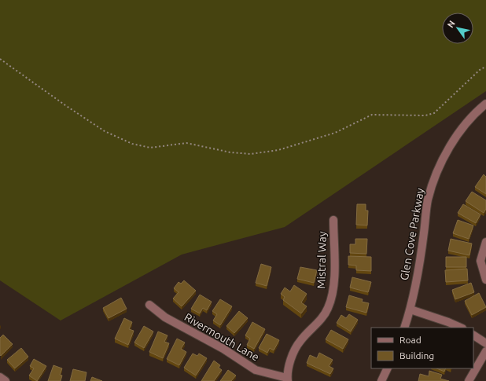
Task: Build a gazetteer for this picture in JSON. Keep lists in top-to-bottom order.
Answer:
{
  "streets": {
    "street": ["Glen Cove Parkway", "Mistral Way", "Rivermouth Lane"]
  },
  "crossings": [
    ["Mistral Way", "Rivermouth Lane"]
  ],
  "legend": ["Road", "Building"],
  "north": "top left"
}
